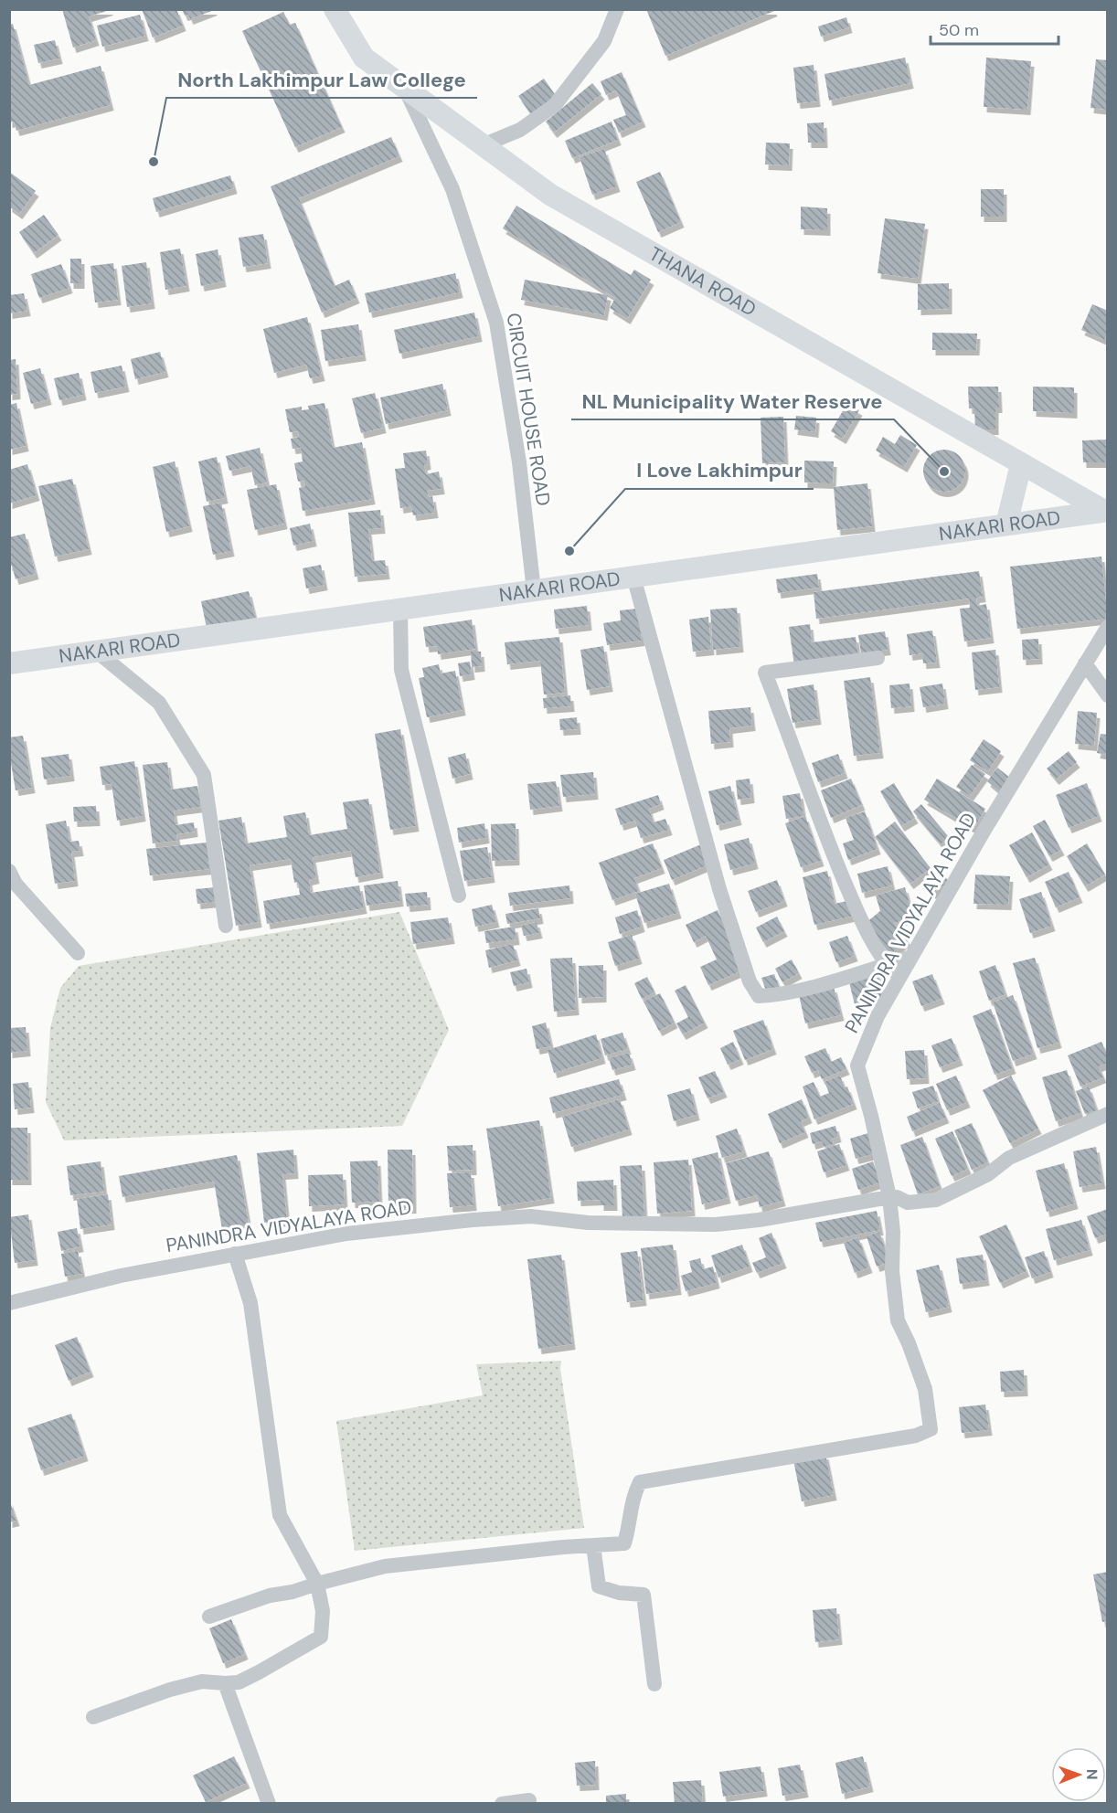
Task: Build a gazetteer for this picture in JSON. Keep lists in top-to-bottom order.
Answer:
{
  "streets": {
    "street": [
      "THANA ROAD",
      "CIRCUIT HOUSE ROAD",
      "NAKARI ROAD",
      "PANINDRA VIDYALAYA ROAD"
    ]
  },
  "crossings": [
    ["THANA ROAD", "CIRCUIT HOUSE ROAD"],
    ["THANA ROAD", "NAKARI ROAD"],
    ["CIRCUIT HOUSE ROAD", "NAKARI ROAD"]
  ],
  "places": ["North Lakhimpur Law College", "NL Municipality Water Reserve", "I Love Lakhimpur"],
  "scale_bar": "50 m",
  "north": "right"
}
